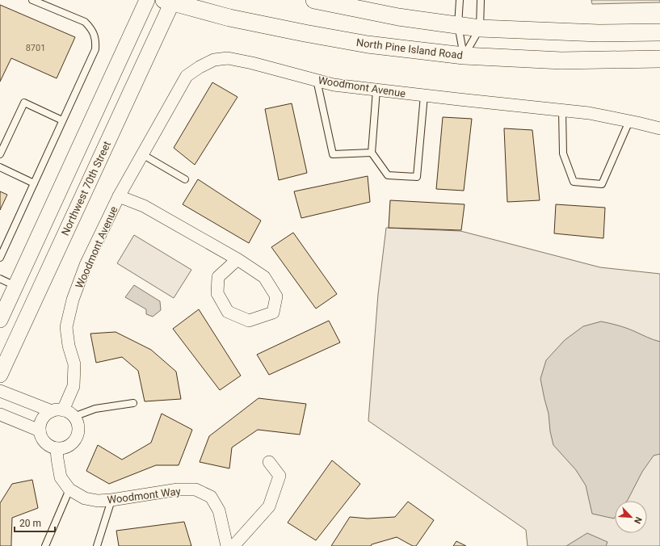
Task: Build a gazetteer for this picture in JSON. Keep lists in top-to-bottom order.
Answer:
{
  "streets": {
    "main road": ["North Pine Island Road"],
    "street": ["Woodmont Avenue", "Northwest 70th Street", "Woodmont Way"]
  },
  "crossings": [
    ["North Pine Island Road", "Northwest 70th Street"],
    ["Woodmont Avenue", "Woodmont Way"]
  ],
  "house_numbers": ["8701"],
  "scale_bar": "20 m",
  "north": "bottom right"
}
